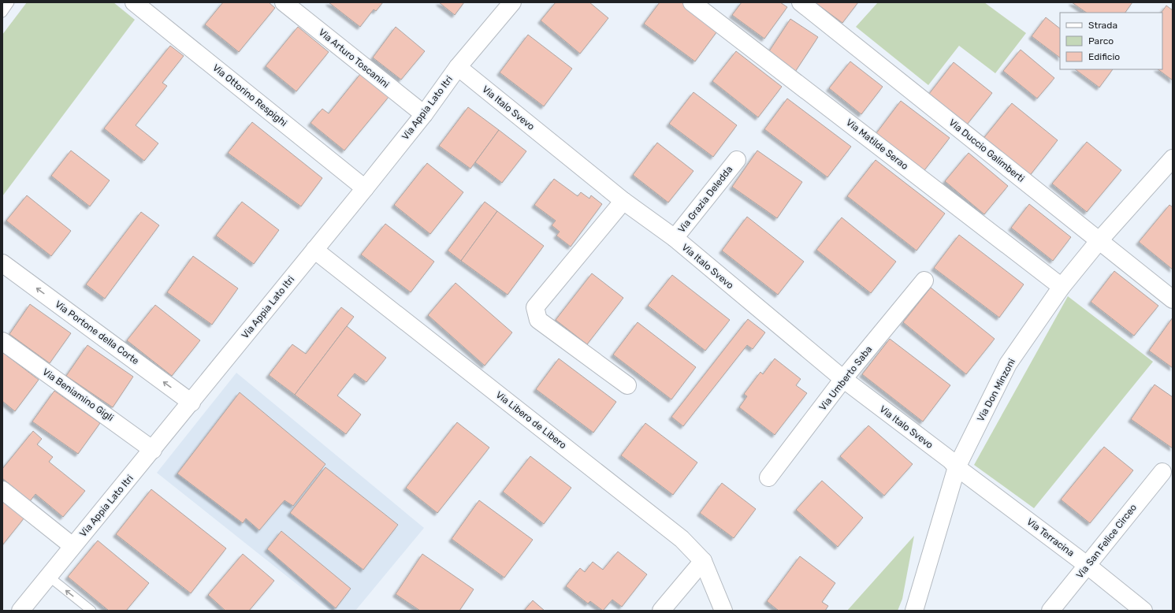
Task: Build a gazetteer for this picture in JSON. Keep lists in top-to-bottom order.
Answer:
{
  "streets": {
    "street": [
      "Via Arturo Toscanini",
      "Via Ottorino Respighi",
      "Via Appia Lato Itri",
      "Via Italo Svevo",
      "Via Matilde Serao",
      "Via Duccio Galimberti",
      "Via Grazia Deledda",
      "Via Portone della Corte",
      "Via Umberto Saba",
      "Via Don Minzoni",
      "Via Beniamino Gigli",
      "Via Libero de Libero",
      "Via Terracina",
      "Via San Felice Circeo"
    ]
  },
  "crossings": [
    ["Via Arturo Toscanini", "Via Appia Lato Itri"],
    ["Via Ottorino Respighi", "Via Appia Lato Itri"],
    ["Via Appia Lato Itri", "Via Italo Svevo"],
    ["Via Appia Lato Itri", "Via Portone della Corte"],
    ["Via Appia Lato Itri", "Via Beniamino Gigli"],
    ["Via Appia Lato Itri", "Via Libero de Libero"],
    ["Via Italo Svevo", "Via Grazia Deledda"],
    ["Via Italo Svevo", "Via Umberto Saba"],
    ["Via Italo Svevo", "Via Don Minzoni"],
    ["Via Italo Svevo", "Via Terracina"],
    ["Via Matilde Serao", "Via Don Minzoni"],
    ["Via Duccio Galimberti", "Via Don Minzoni"],
    ["Via Don Minzoni", "Via Terracina"],
    ["Via Terracina", "Via San Felice Circeo"]
  ],
  "one_way": ["Via Portone della Corte"],
  "legend": ["Strada", "Parco", "Edificio"]
}
